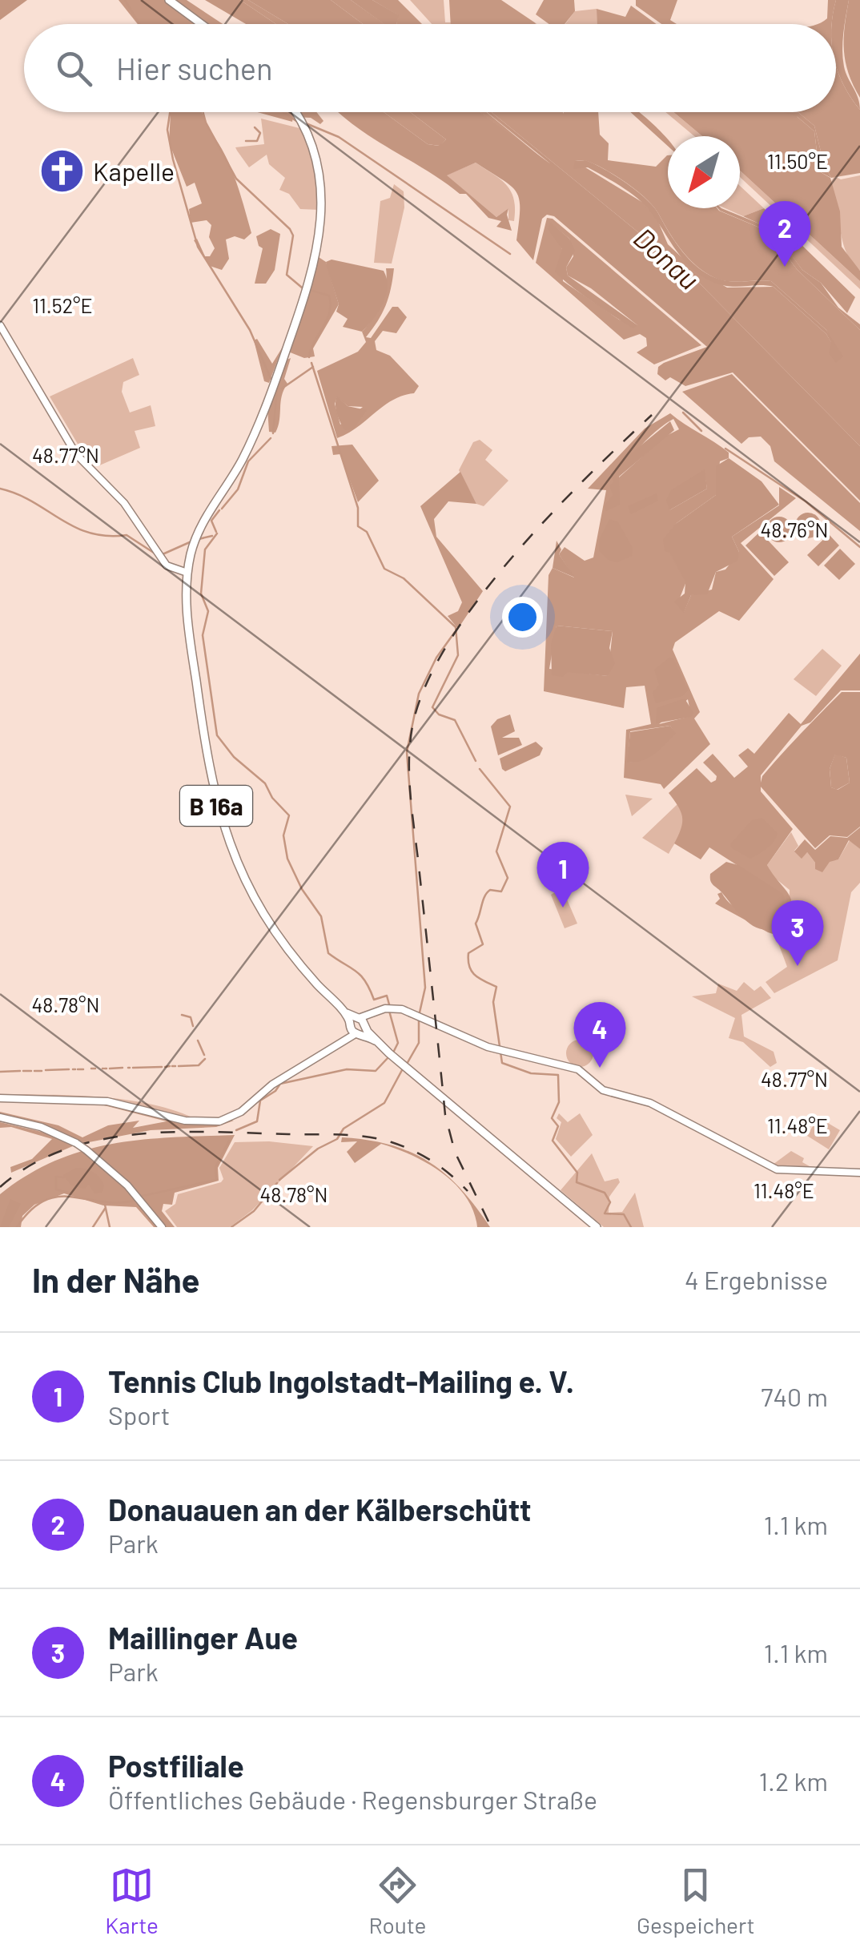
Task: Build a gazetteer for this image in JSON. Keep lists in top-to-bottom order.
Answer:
{
  "streets": {
    "main road": ["B 16a"]
  },
  "water": ["Donau"],
  "places": {
    "church": ["Kapelle"]
  },
  "north": "bottom left",
  "page": {
    "search": "Hier suchen",
    "pins": [
      "2",
      "1",
      "3",
      "4"
    ],
    "heading": ["In der Nähe", "4 Ergebnisse"],
    "list": [
      {
        "mark": "1",
        "name": "Tennis Club Ingolstadt-Mailing e. V.",
        "note": "Sport",
        "value": "740 m"
      },
      {
        "mark": "2",
        "name": "Donauauen an der Kälberschütt",
        "note": "Park",
        "value": "1.1 km"
      },
      {
        "mark": "3",
        "name": "Maillinger Aue",
        "note": "Park",
        "value": "1.1 km"
      },
      {
        "mark": "4",
        "name": "Postfiliale",
        "note": "Öffentliches Gebäude · Regensburger Straße",
        "value": "1.2 km"
      }
    ],
    "nav": ["Karte", "Route", "Gespeichert"]
  },
  "coordinates": [
    "11.50°E",
    "11.52°E",
    "48.77°N",
    "48.76°N",
    "48.78°N",
    "11.48°E"
  ]
}
